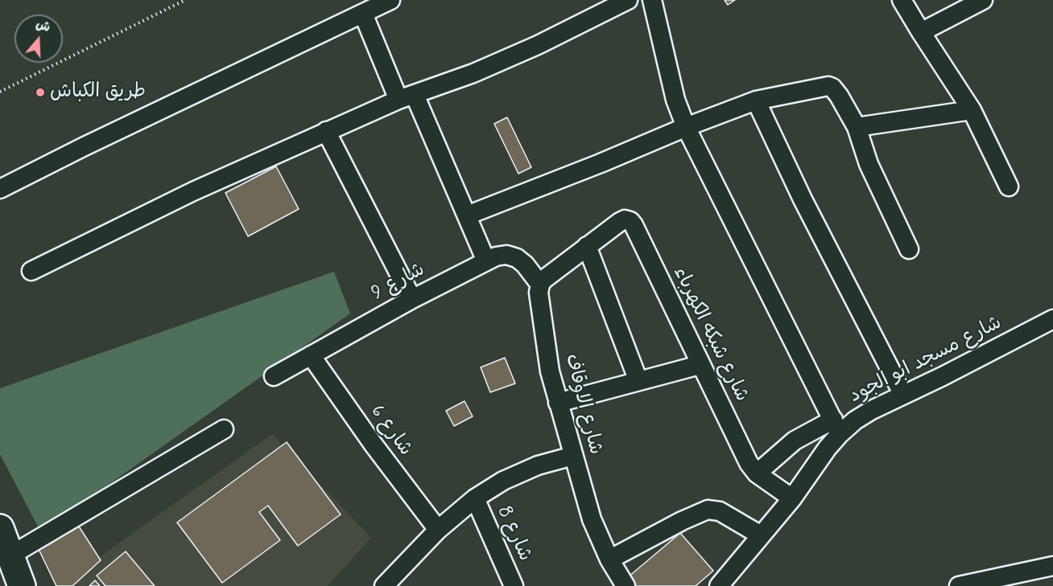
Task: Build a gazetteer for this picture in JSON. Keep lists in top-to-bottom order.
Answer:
{
  "streets": {
    "street": [
      "شارع 9",
      "شارع شبكه الكهرباء",
      "شارع مسجد ابو الجود",
      "شارع الاوقاف",
      "شارع 6",
      "شارع 8"
    ]
  },
  "crossings": [
    ["شارع 9", "شارع الاوقاف"],
    ["شارع 9", "شارع 6"],
    ["شارع شبكه الكهرباء", "شارع مسجد ابو الجود"]
  ],
  "places": ["طريق الكباش"],
  "north": "top"
}
